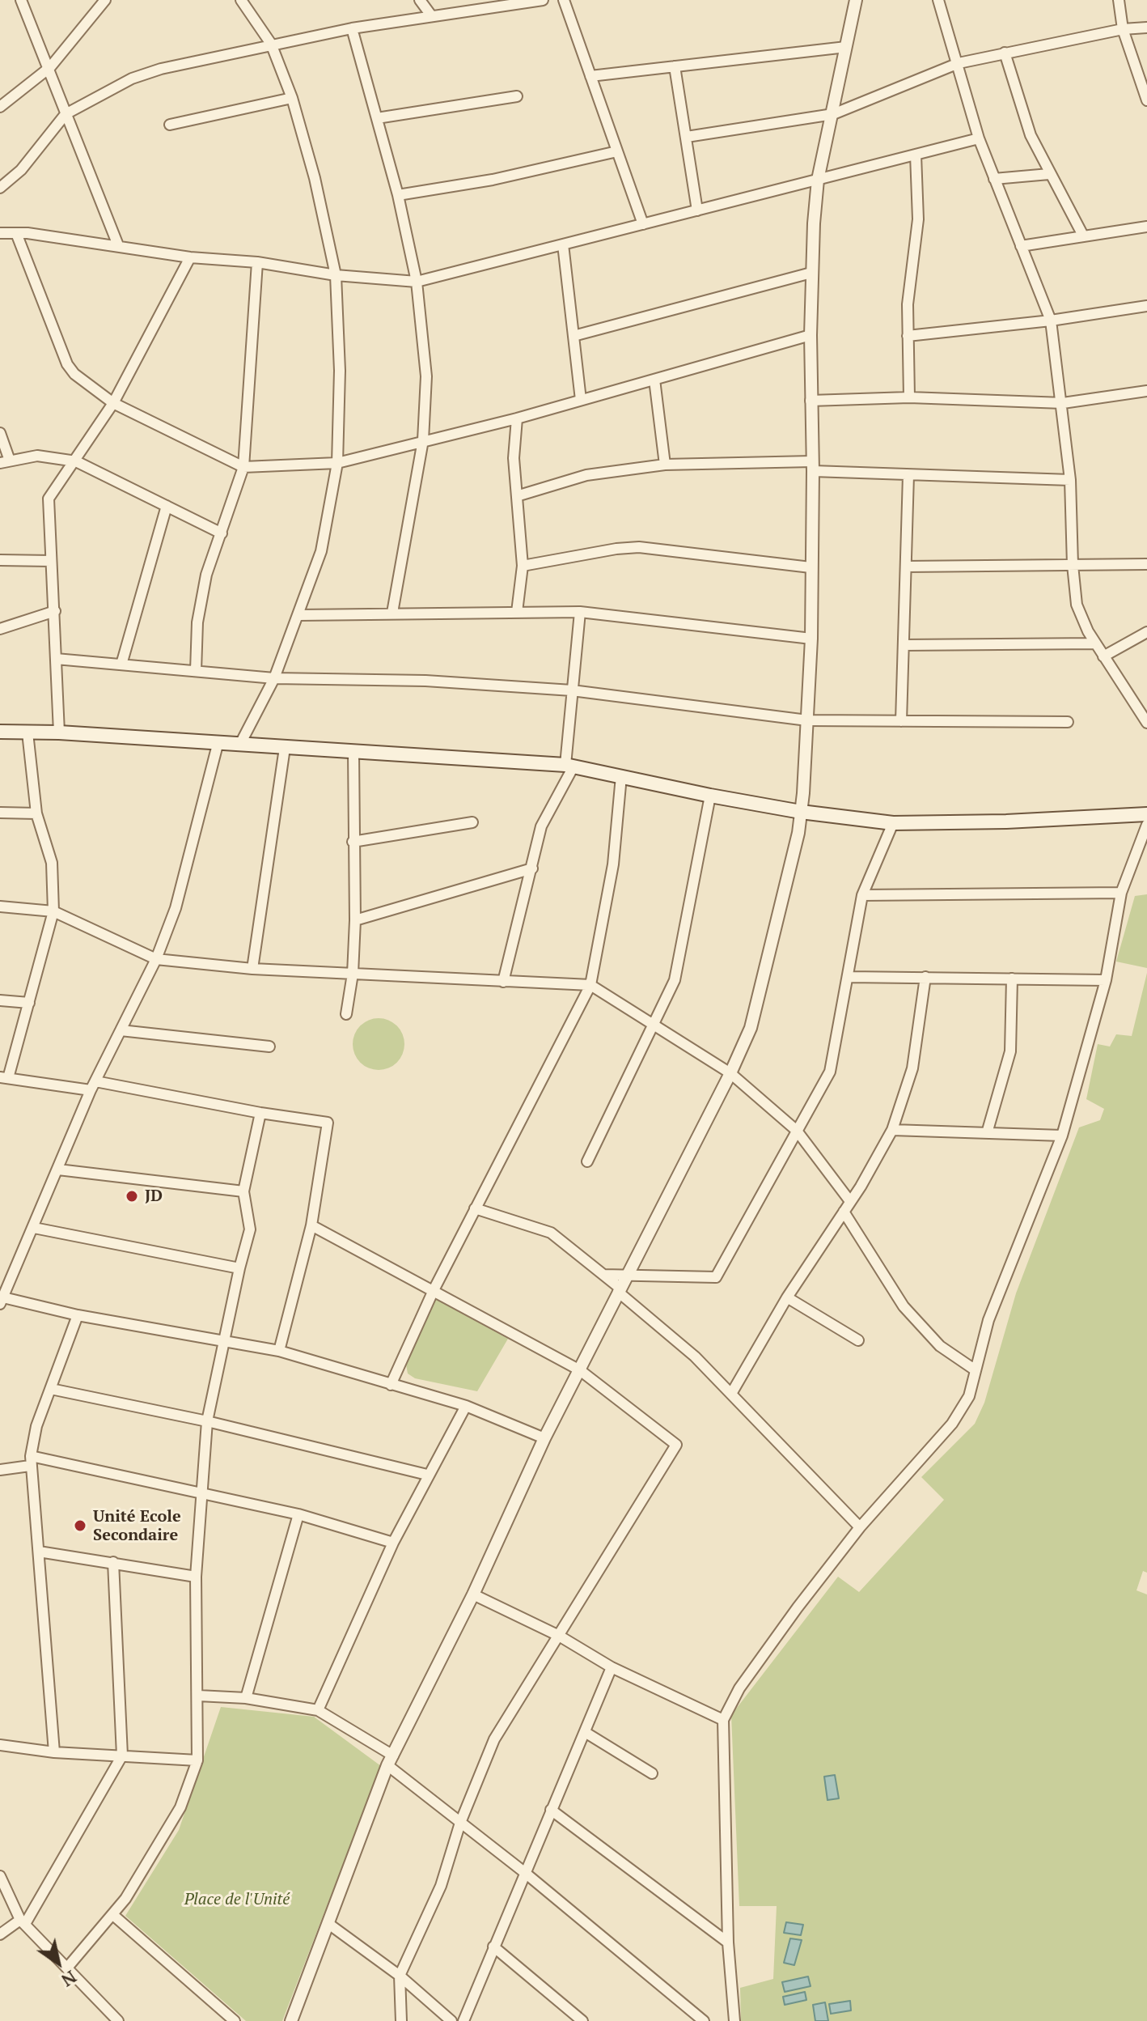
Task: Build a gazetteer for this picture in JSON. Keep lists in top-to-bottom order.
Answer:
{
  "parks": ["Place de l'Unité"],
  "places": ["JD", "Unité Ecole Secondaire"],
  "north": "bottom right"
}
